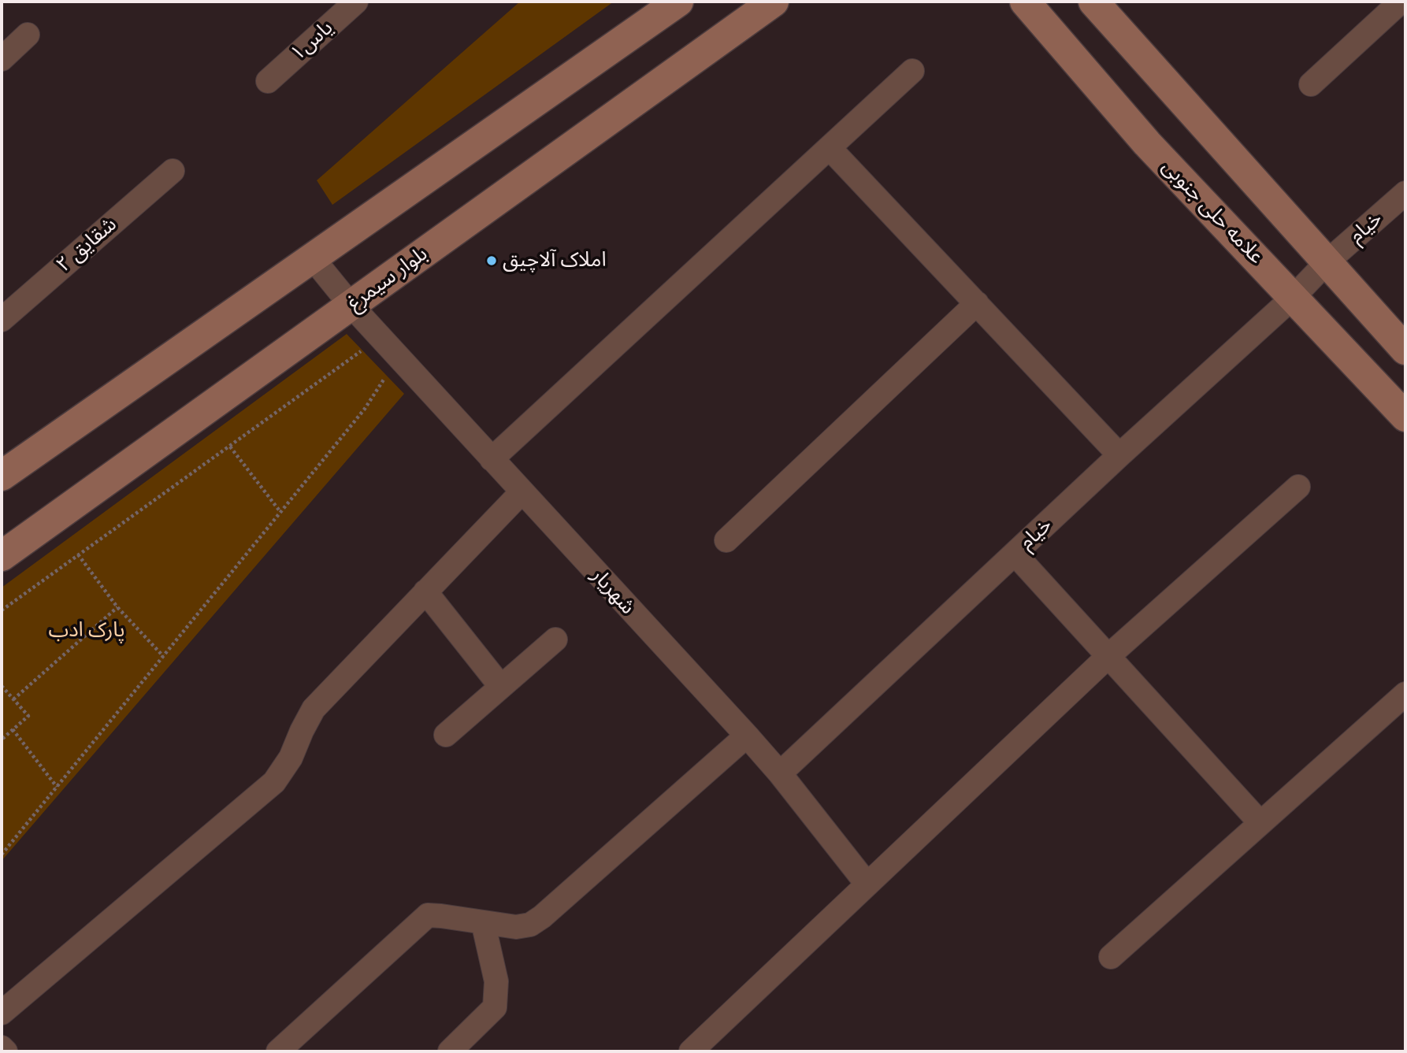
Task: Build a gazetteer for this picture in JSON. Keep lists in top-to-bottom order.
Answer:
{
  "streets": {
    "main road": ["علامه حلی جنوبی", "بلوار سیمرغ"],
    "street": [
      "یاس۱",
      "خیام",
      "شقایق ۲",
      "شهریار"
    ]
  },
  "crossings": [
    ["علامه حلی جنوبی", "خیام"],
    ["خیام", "شهریار"],
    ["بلوار سیمرغ", "شهریار"]
  ],
  "parks": ["پارک ادب"],
  "places": ["املاک آلاچیق"]
}
